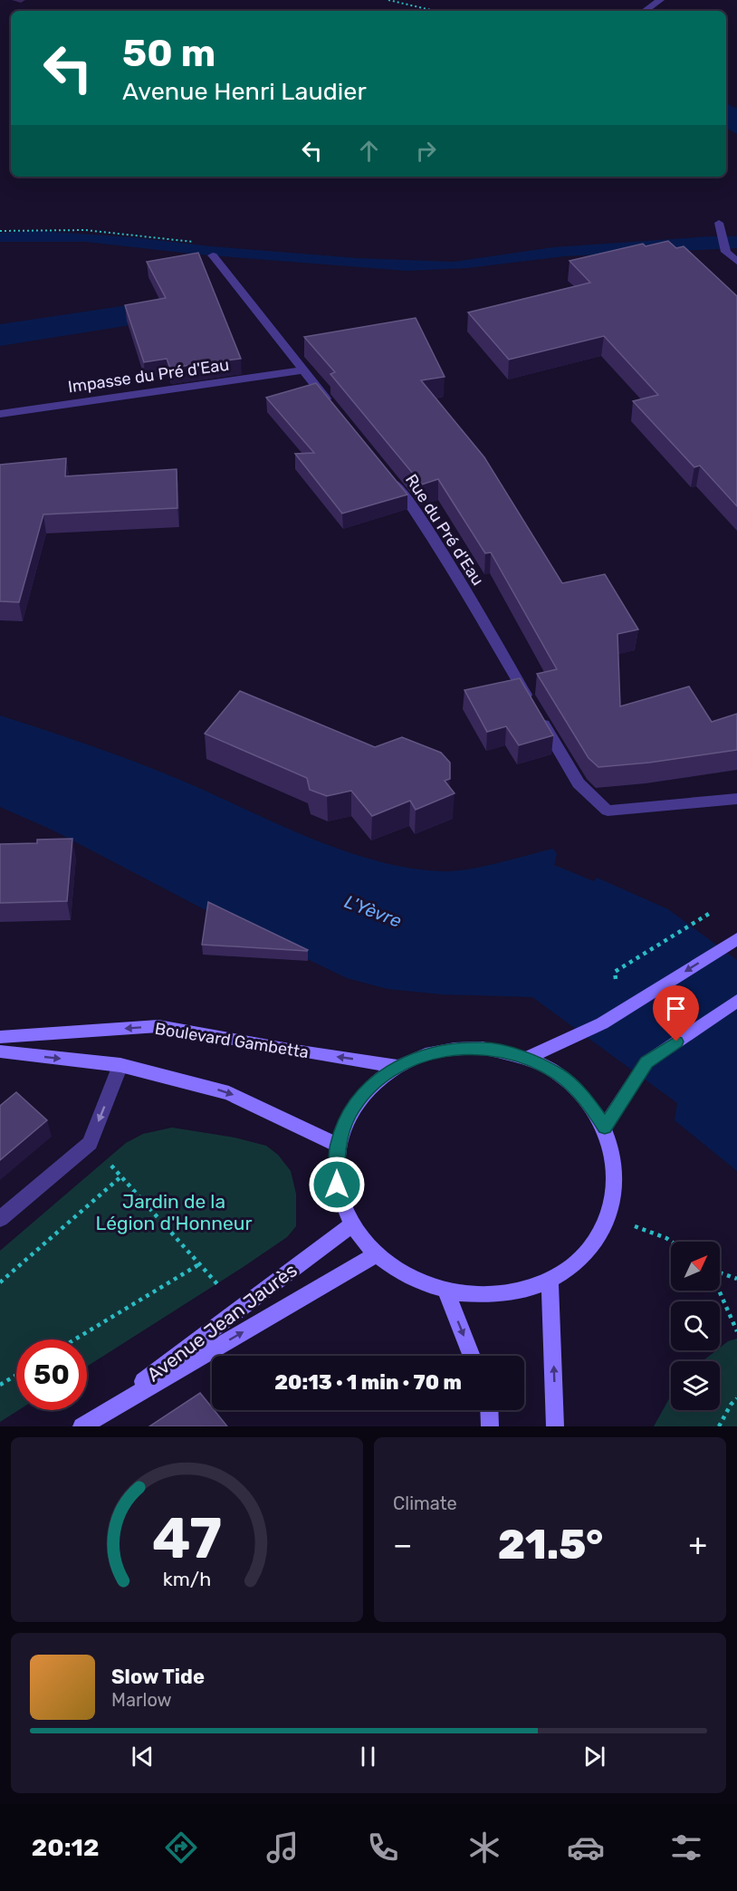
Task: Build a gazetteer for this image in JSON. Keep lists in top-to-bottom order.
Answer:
{
  "streets": {
    "main road": ["Boulevard Gambetta", "Avenue Jean Jaurès"],
    "street": ["Impasse du Pré d'Eau", "Rue du Pré d'Eau"]
  },
  "water": ["L'Yèvre"],
  "parks": ["Jardin de la Légion d'Honneur"],
  "north": "top right",
  "page": {
    "turn": ["50 m", "Avenue Henri Laudier"],
    "limit": "50",
    "trip": "20:13 · 1 min · 70 m",
    "tile": "Climate",
    "heat": ["−", "21.5°", "+"],
    "song": ["Slow Tide", "Marlow"],
    "tabs": "20:12",
    "gauge": ["47", "km/h"]
  }
}
